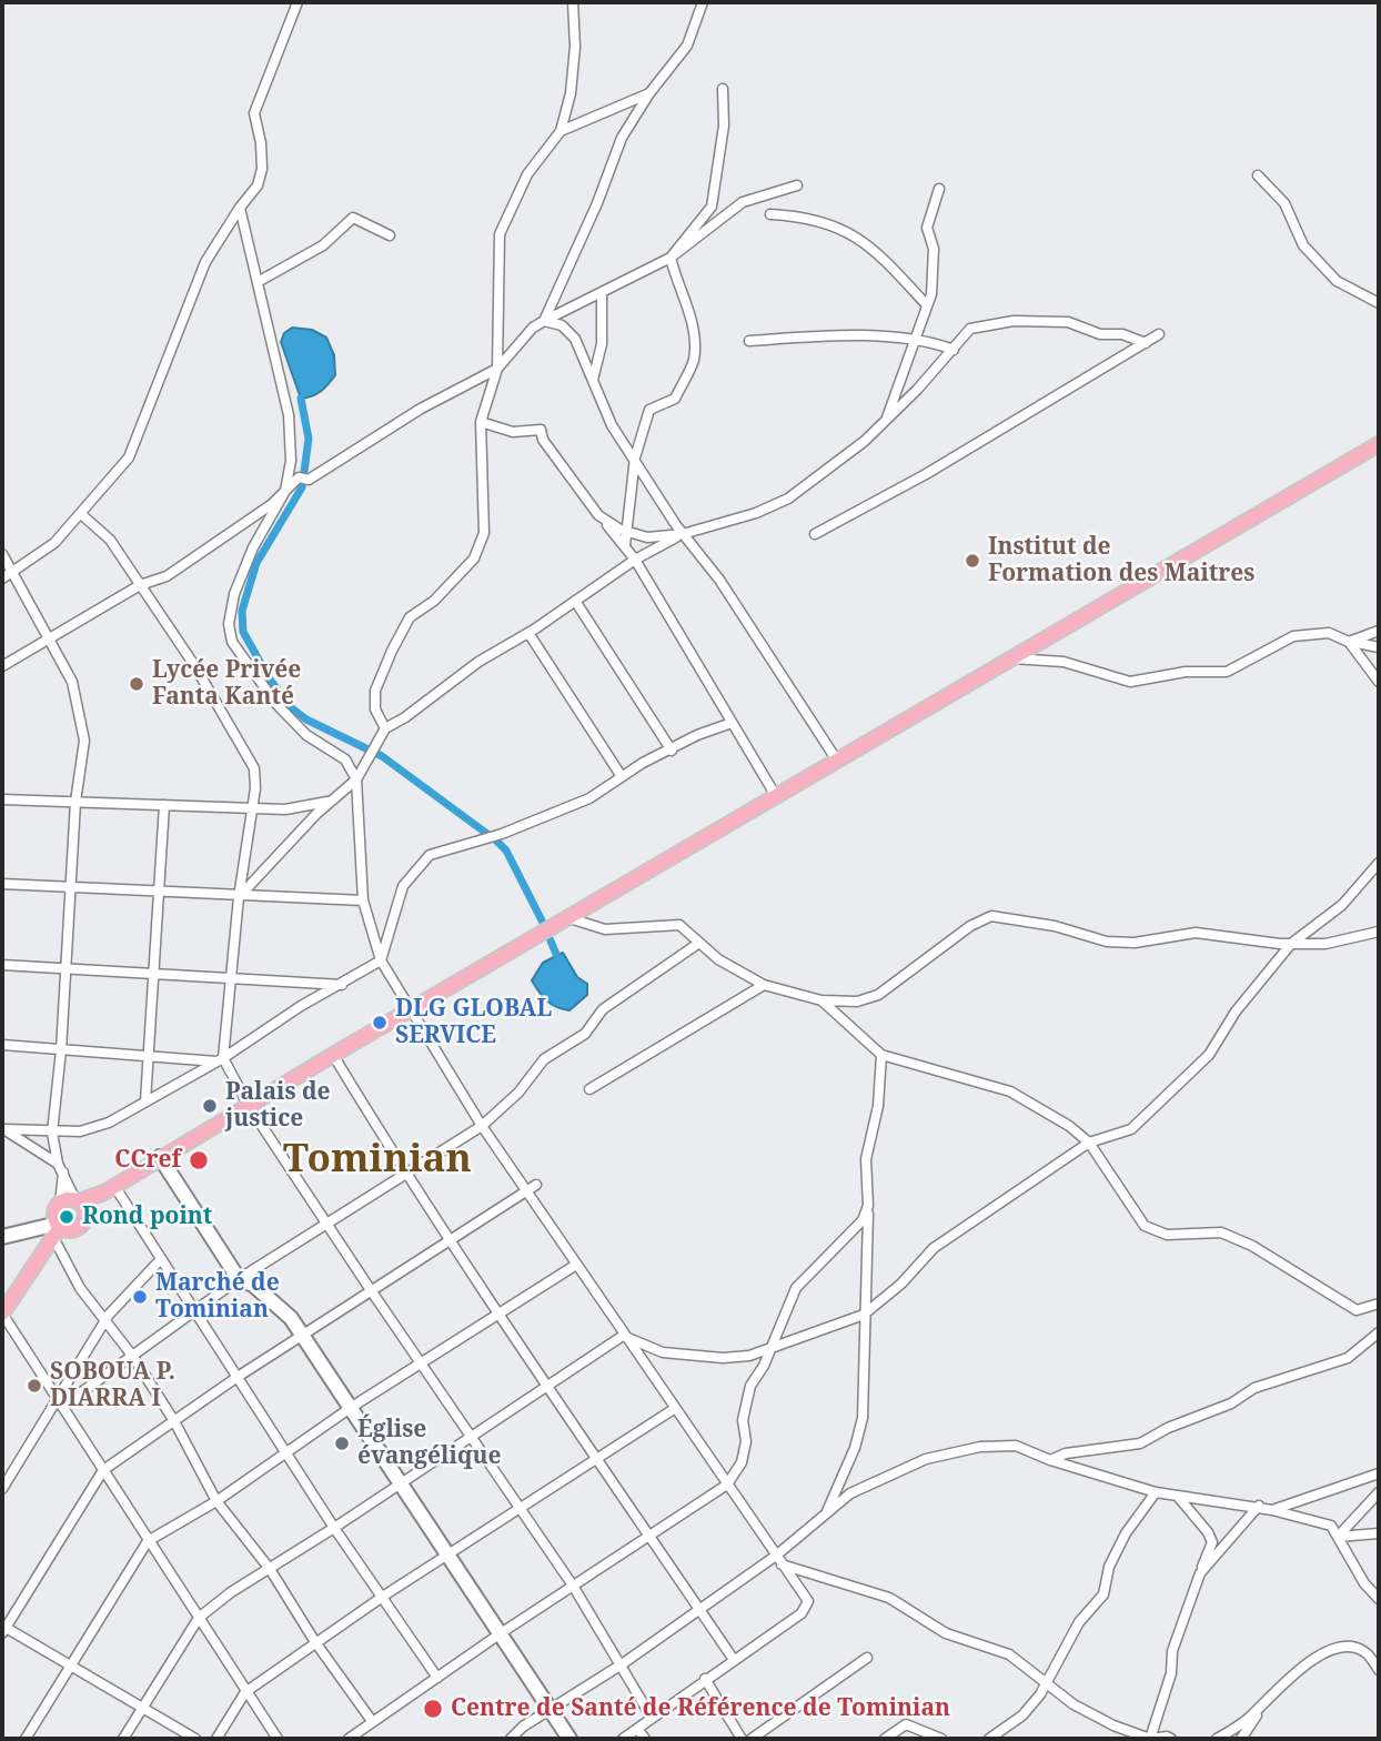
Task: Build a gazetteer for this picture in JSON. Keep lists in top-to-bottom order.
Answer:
{
  "districts": ["Tominian"],
  "places": [
    "Institut de Formation des Maitres",
    "Lycée Privée Fanta Kanté",
    "DLG GLOBAL SERVICE",
    "Palais de justice",
    "CCref",
    "Rond point",
    "Marché de Tominian",
    "SOBOUA P. DIARRA I",
    "Église évangélique",
    "Centre de Santé de Référence de Tominian"
  ]
}
